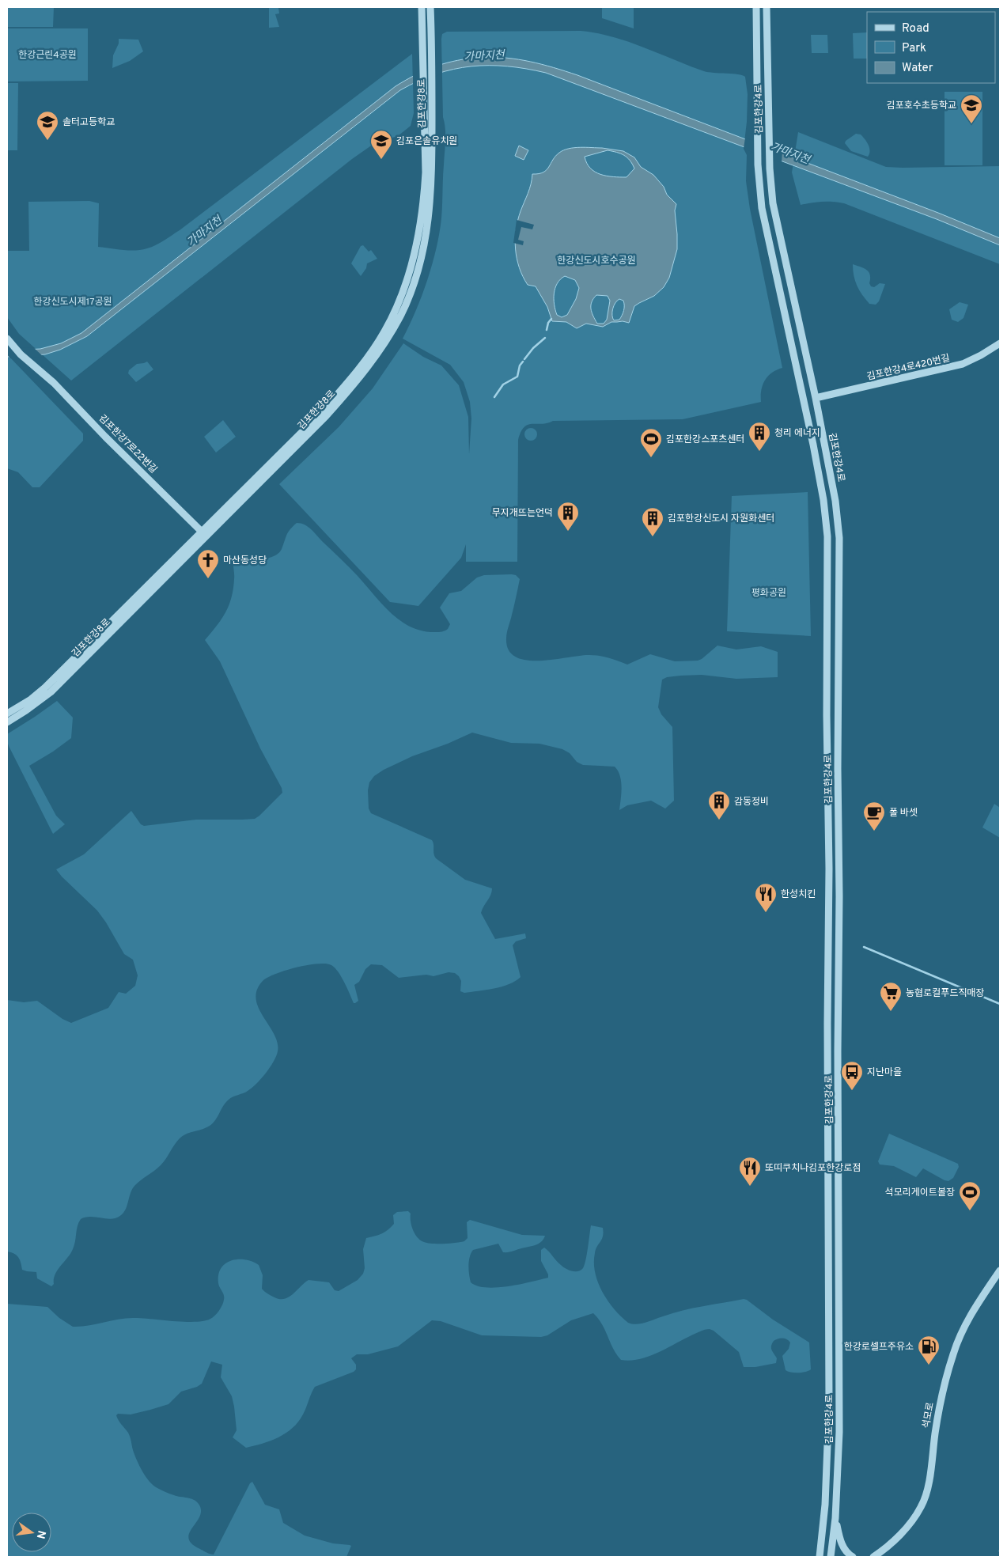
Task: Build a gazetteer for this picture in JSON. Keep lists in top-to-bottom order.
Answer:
{
  "streets": {
    "street": [
      "김포한강8로",
      "김포한강4로",
      "김포한강4로420번길",
      "김포한강7로22번길",
      "석모로"
    ]
  },
  "crossings": [
    ["김포한강8로", "김포한강7로22번길"],
    ["김포한강4로", "김포한강4로420번길"]
  ],
  "water": ["가마지천"],
  "parks": [
    "한강근린4공원",
    "한강신도시호수공원",
    "한강신도시제17공원",
    "평화공원"
  ],
  "places": {
    "school or university": ["김포호수초등학교", "솔터고등학교", "김포은솔유치원"],
    "building": [
      "청리 에너지",
      "무지개뜨는언덕",
      "김포한강신도시 자원화센터",
      "감동정비"
    ],
    "sports": ["김포한강스포츠센터", "석모리게이트볼장"],
    "church": ["마산동성당"],
    "cafe": ["폴 바셋"],
    "restaurant": ["한성치킨", "또띠쿠치나김포한강로점"],
    "supermarket": ["농협로컬푸드직매장"],
    "bus stop": ["지난마을"],
    "fuel station": ["한강로셀프주유소"]
  },
  "legend": ["Road", "Park", "Water"],
  "north": "right"
}
